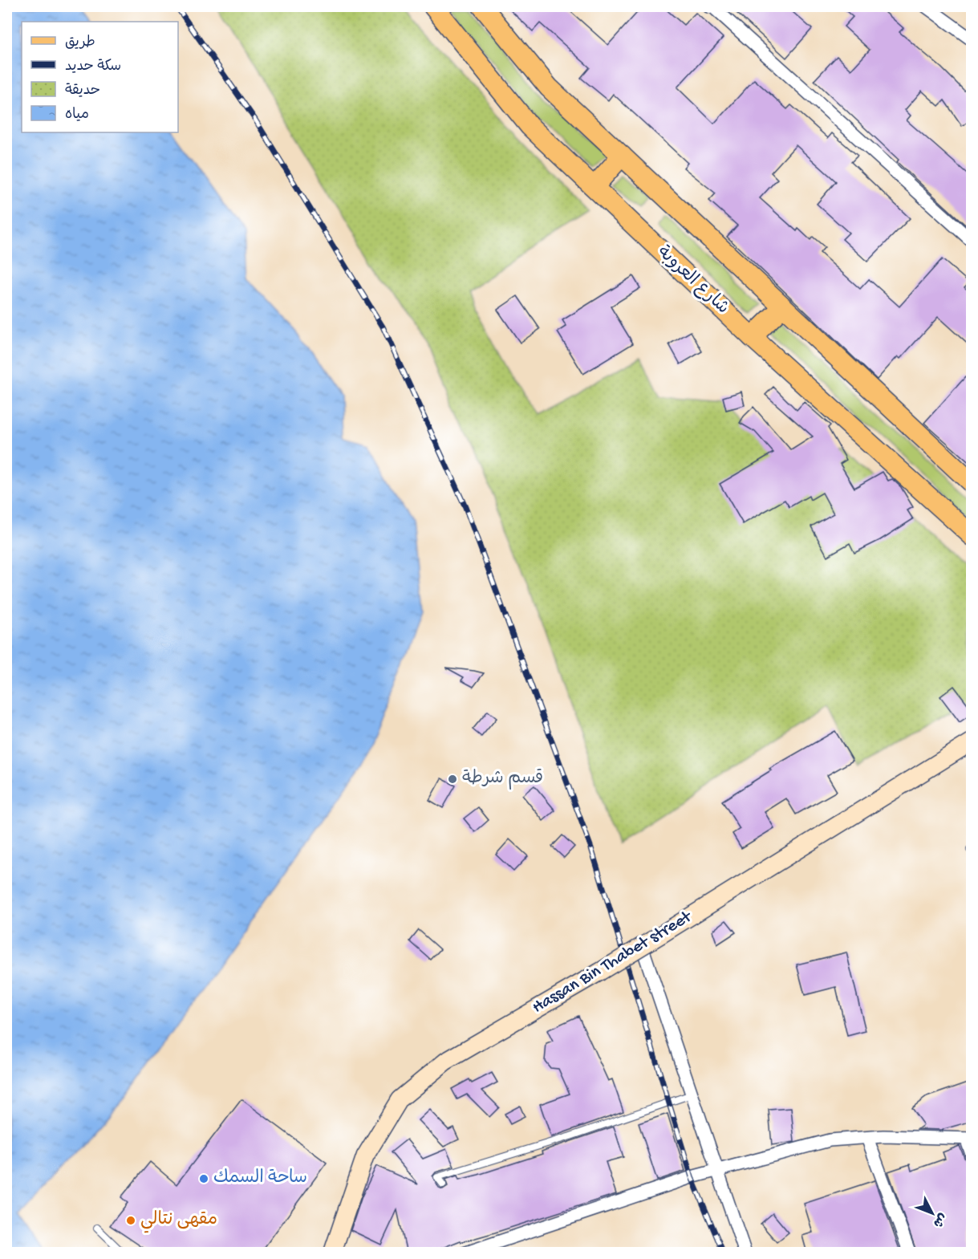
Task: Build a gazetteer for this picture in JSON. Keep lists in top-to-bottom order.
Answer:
{
  "streets": {
    "main road": ["شارع العروبة"],
    "street": ["Hassan Bin Thabet street"]
  },
  "places": ["قسم شرطة", "ساحة السمك", "مقهى نتالي"],
  "legend": [
    "طريق",
    "سكة حديد",
    "حديقة",
    "مياه"
  ],
  "north": "bottom right"
}
